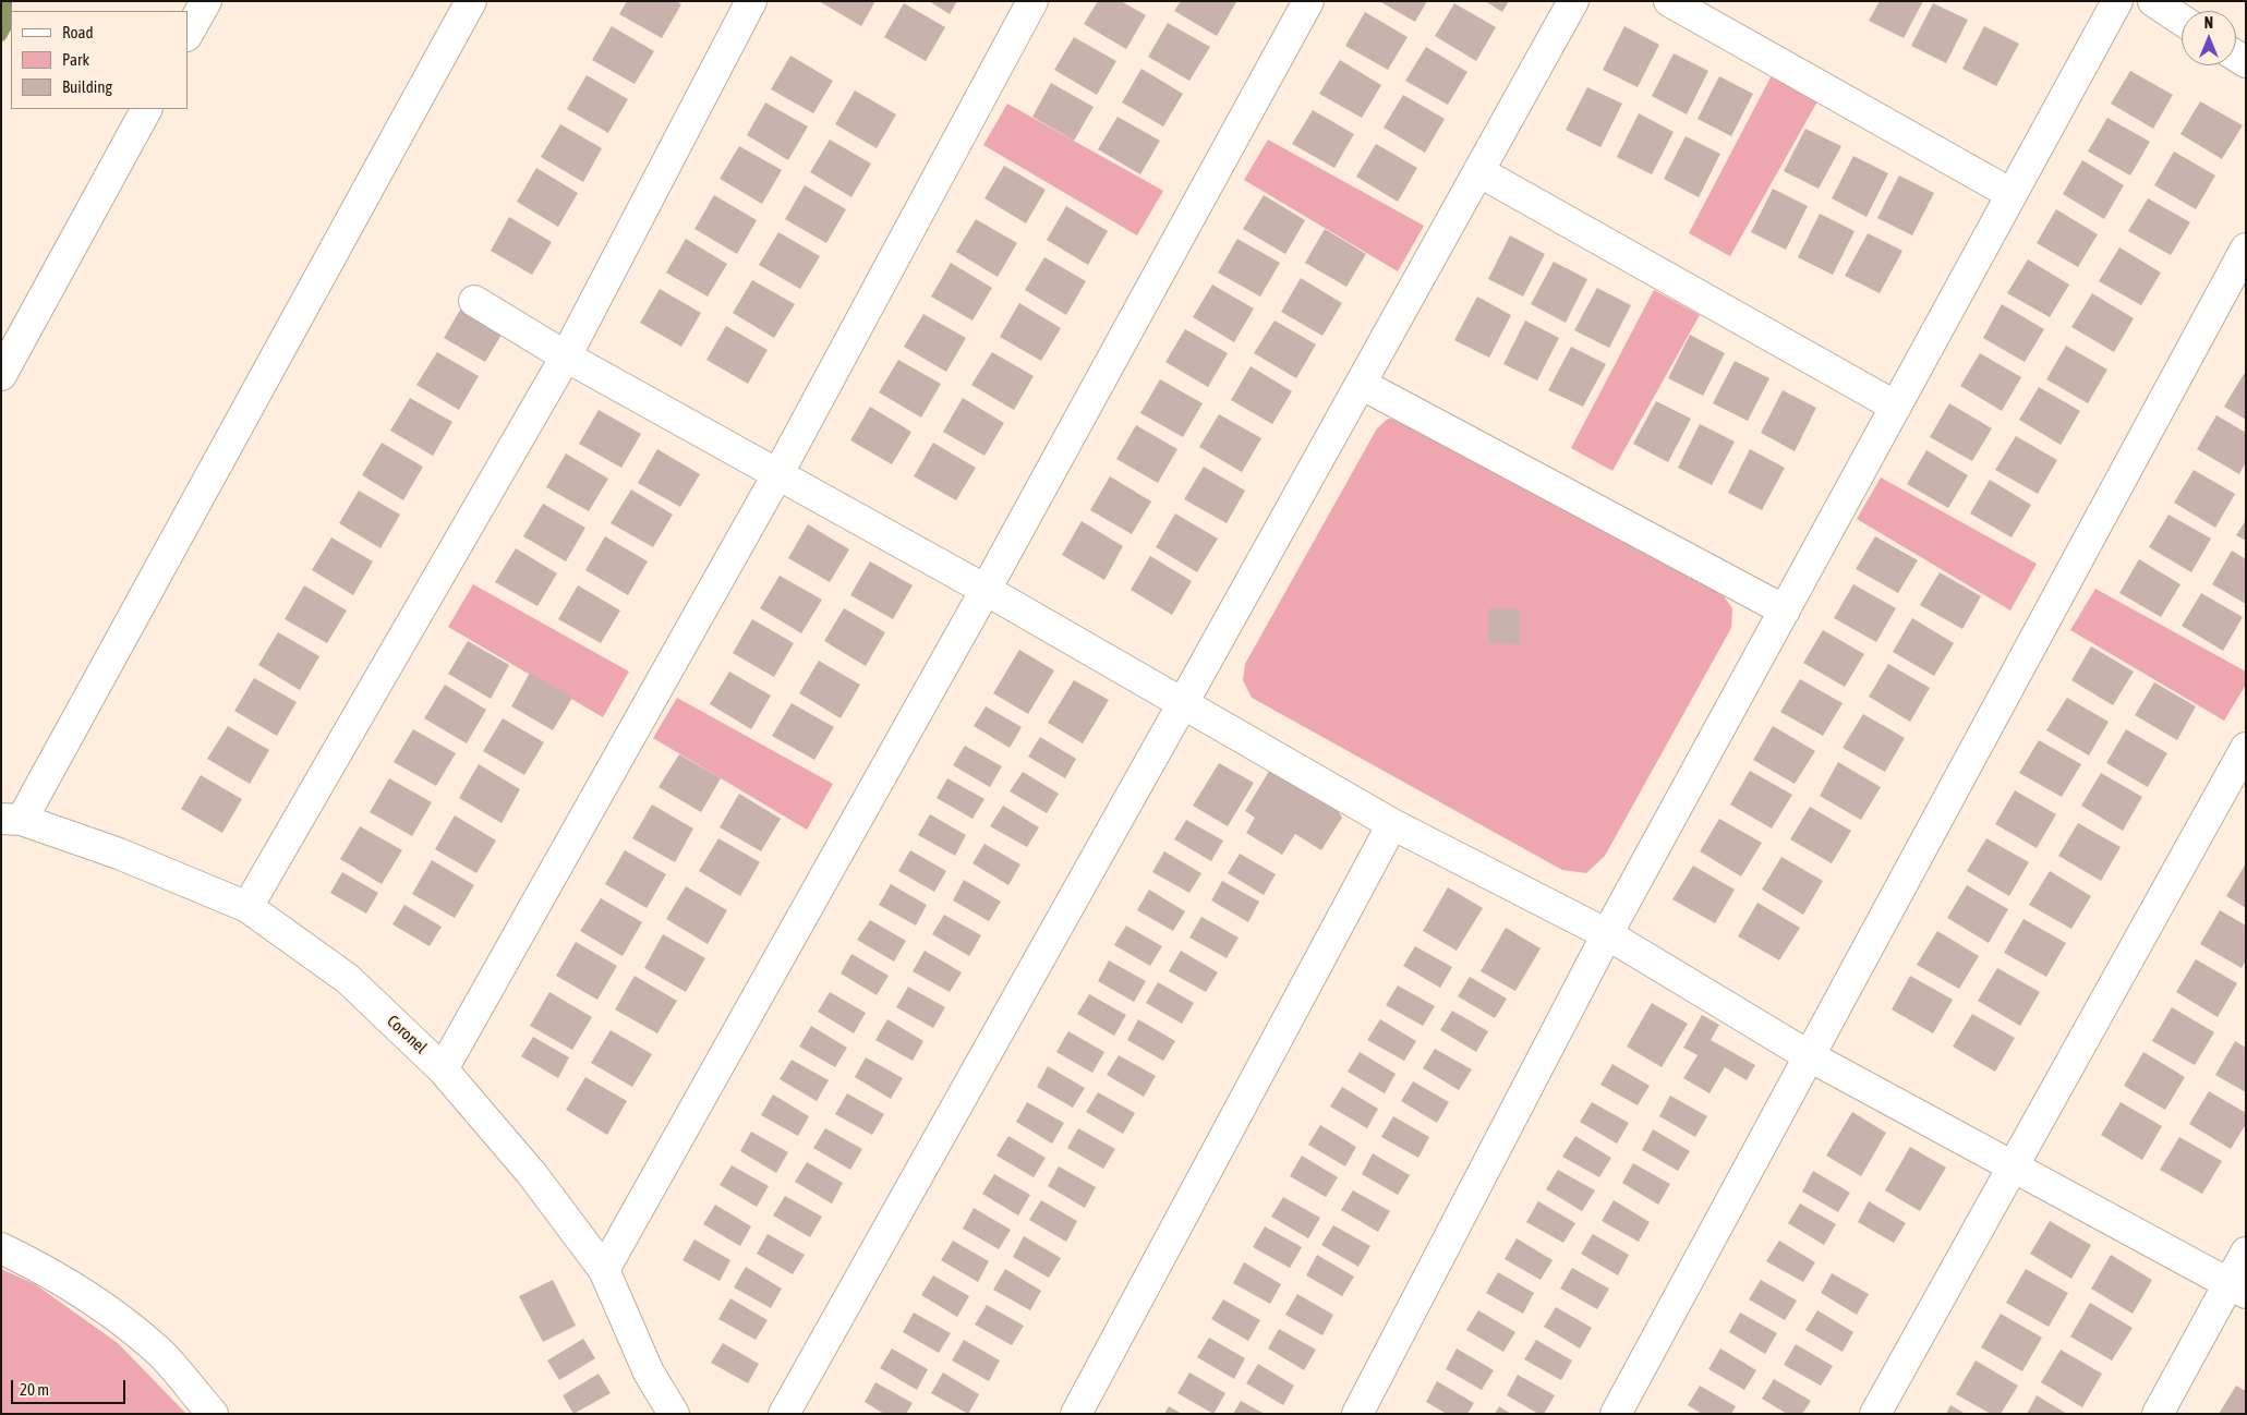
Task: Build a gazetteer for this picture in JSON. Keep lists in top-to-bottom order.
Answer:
{
  "streets": {
    "street": ["Coronel"]
  },
  "legend": ["Road", "Park", "Building"],
  "scale_bar": "20 m",
  "north": "top"
}
